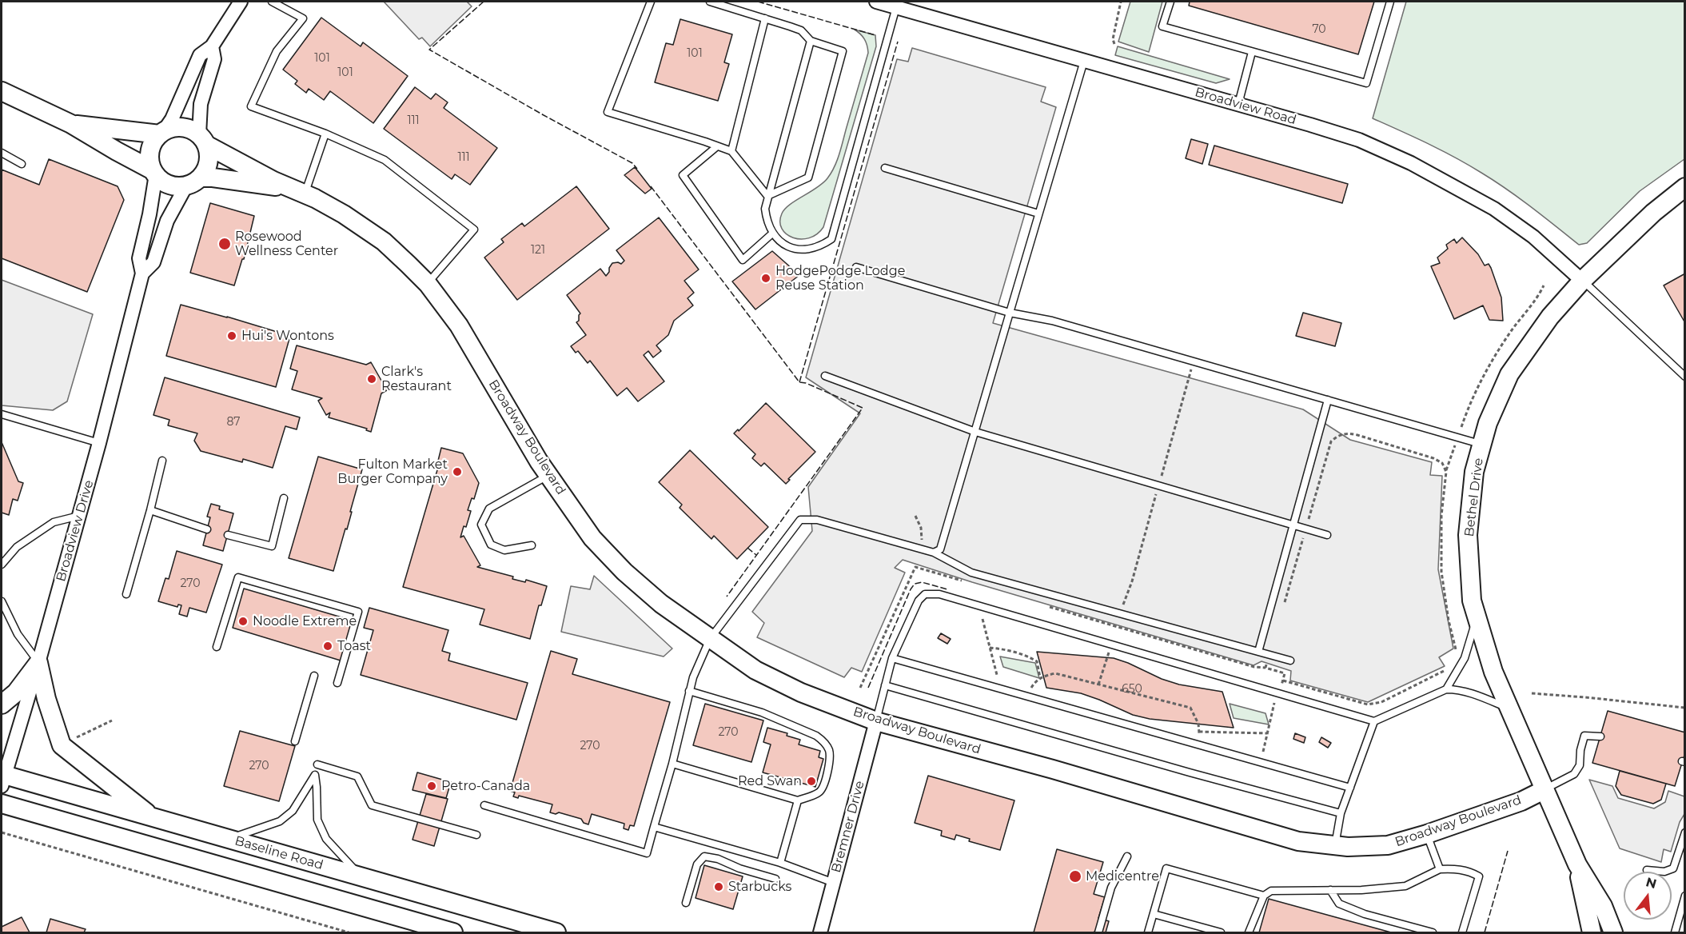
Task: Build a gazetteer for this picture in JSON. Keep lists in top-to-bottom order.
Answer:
{
  "streets": {
    "street": [
      "Broadview Road",
      "Broadway Boulevard",
      "Bethel Drive",
      "Broadview Drive",
      "Bremner Drive",
      "Baseline Road"
    ]
  },
  "crossings": [
    ["Broadview Road", "Bethel Drive"],
    ["Broadway Boulevard", "Bethel Drive"],
    ["Broadway Boulevard", "Broadview Drive"],
    ["Broadway Boulevard", "Bremner Drive"],
    ["Broadview Drive", "Baseline Road"]
  ],
  "places": [
    "Rosewood Wellness Center",
    "HodgePodge Lodge Reuse Station",
    "Hui's Wontons",
    "Clark's Restaurant",
    "Fulton Market Burger Company",
    "Noodle Extreme",
    "Toast",
    "Red Swan",
    "Petro-Canada",
    "Medicentre",
    "Starbucks"
  ],
  "house_numbers": [
    "70",
    "101",
    "101",
    "101",
    "111",
    "111",
    "121",
    "87",
    "270",
    "650",
    "270",
    "270",
    "270"
  ],
  "north": "top"
}
